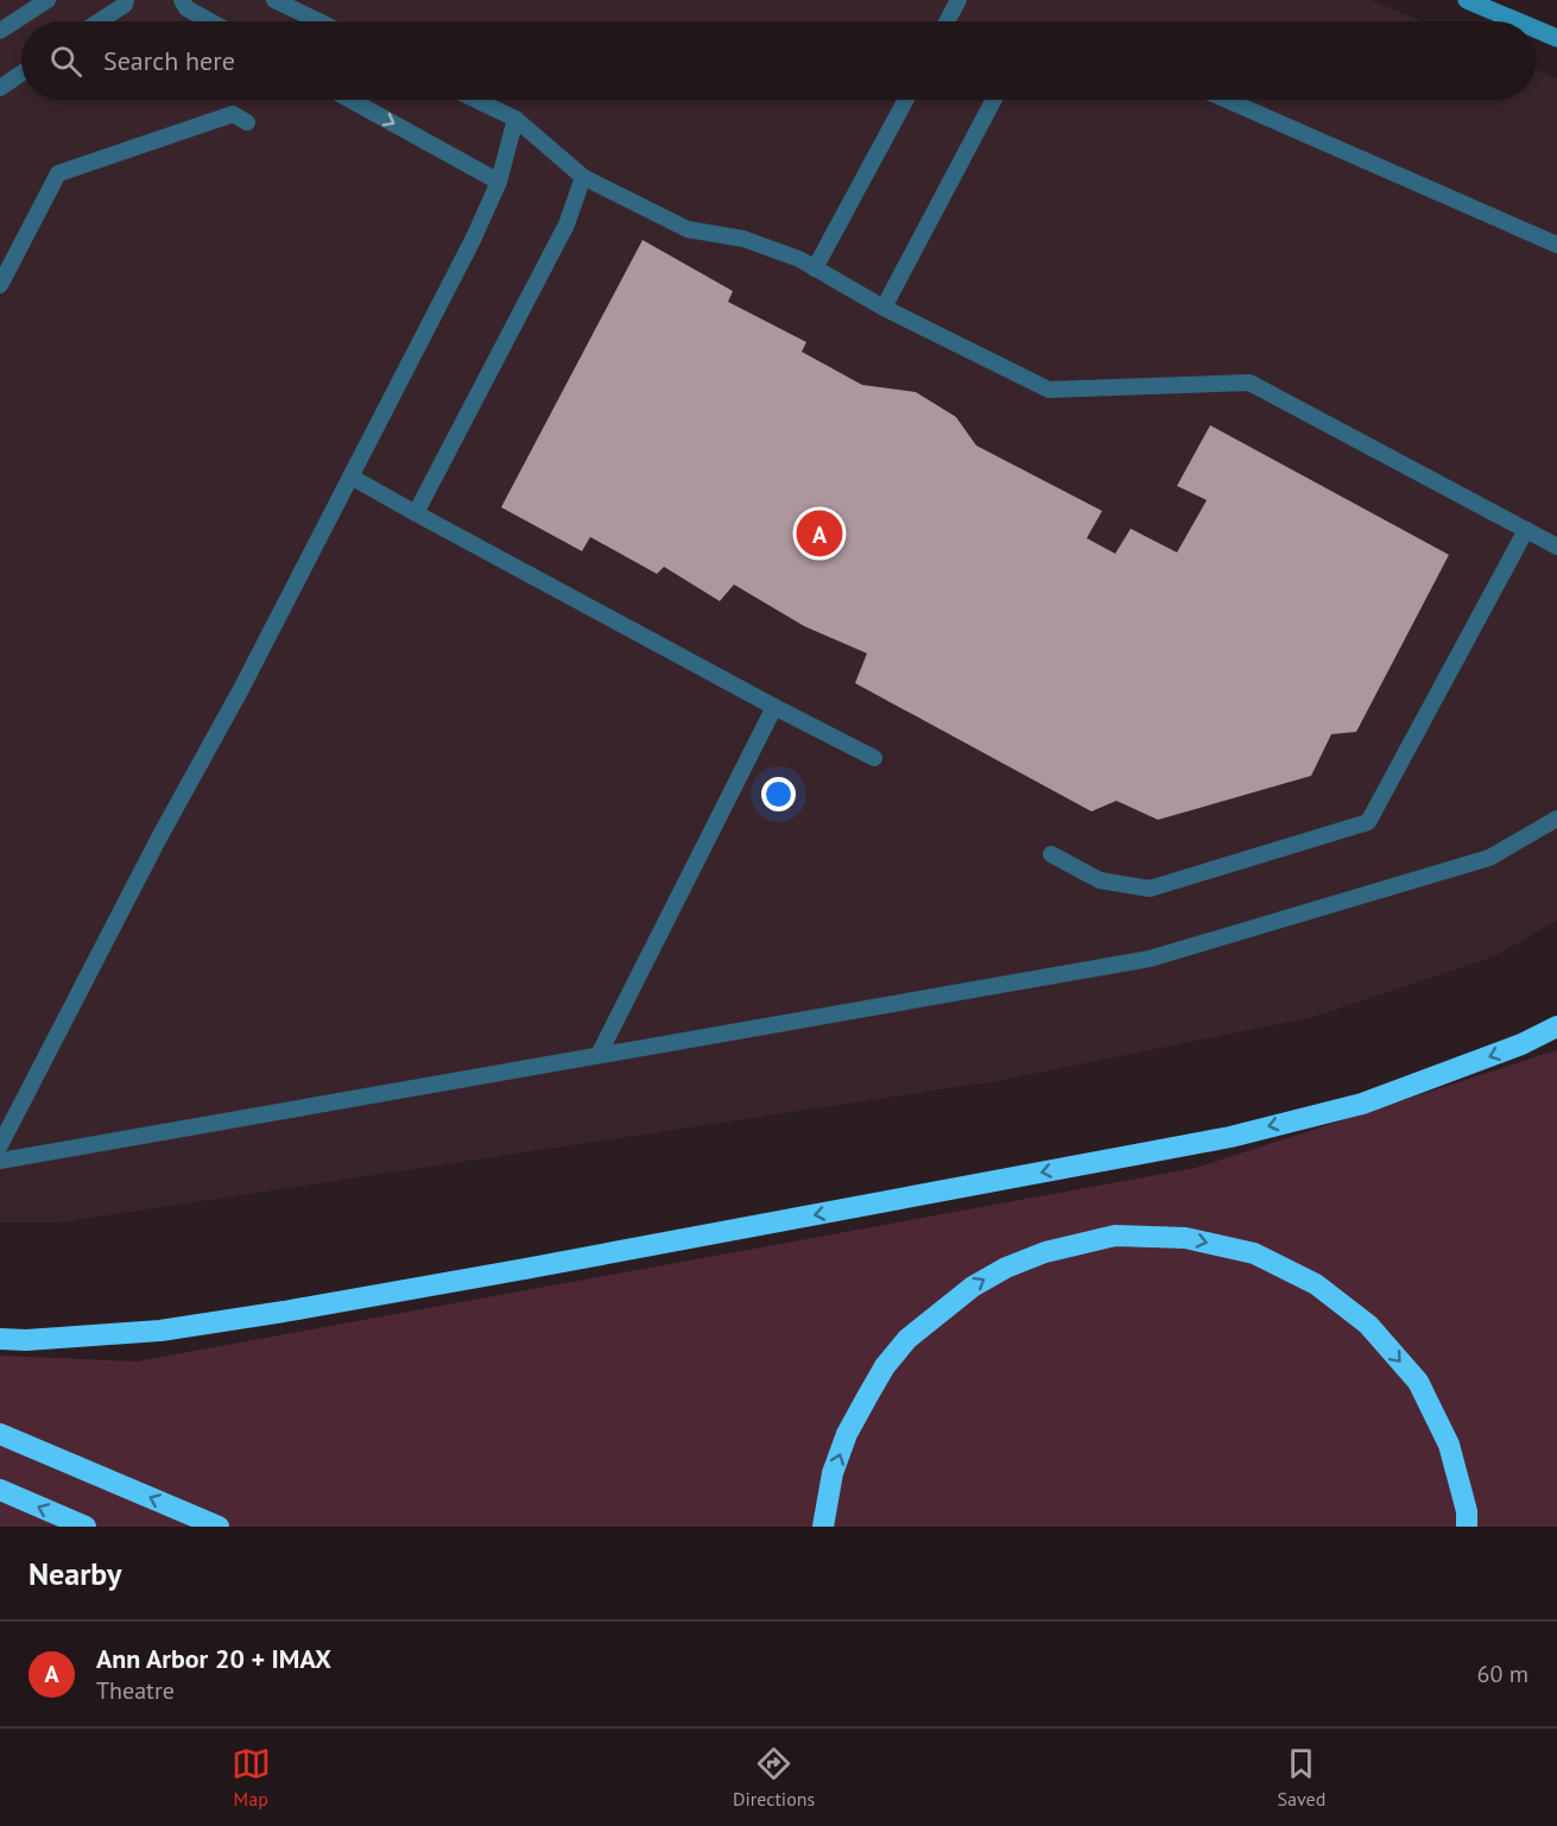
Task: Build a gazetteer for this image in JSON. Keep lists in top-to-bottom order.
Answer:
{
  "page": {
    "search": "Search here",
    "pins": "A",
    "heading": "Nearby",
    "list": [
      {
        "mark": "A",
        "name": "Ann Arbor 20 + IMAX",
        "note": "Theatre",
        "value": "60 m"
      }
    ],
    "nav": ["Map", "Directions", "Saved"]
  }
}
